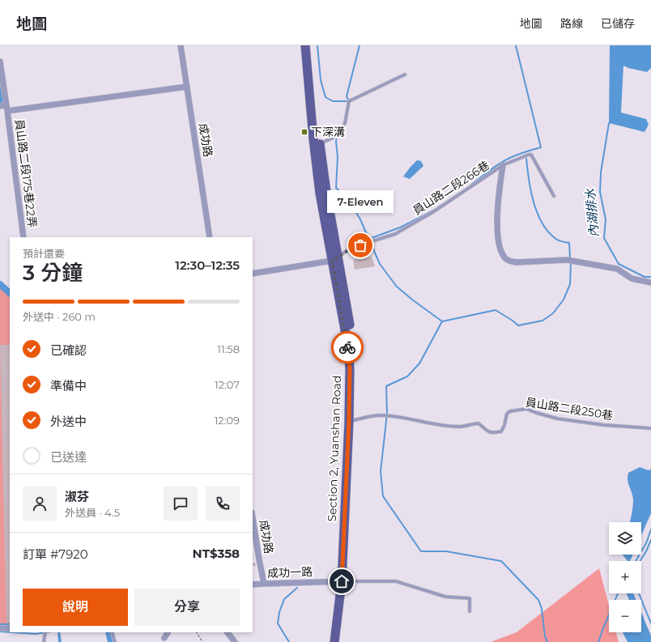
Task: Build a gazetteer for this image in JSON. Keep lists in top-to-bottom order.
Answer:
{
  "streets": {
    "main road": ["Section 2, Yuanshan Road"],
    "street": ["成功路", "員山路二段175巷22弄", "成功一路"],
    "lane": ["員山路二段266巷", "員山路二段250巷"]
  },
  "crossings": [
    ["成功路", "成功一路"],
    ["員山路二段266巷", "Section 2, Yuanshan Road"],
    ["員山路二段250巷", "Section 2, Yuanshan Road"],
    ["Section 2, Yuanshan Road", "成功一路"]
  ],
  "water": ["內湖排水"],
  "places": {
    "transit": ["下深溝"],
    "other": ["7-Eleven"]
  },
  "page": {
    "header": "地圖",
    "nav": ["地圖", "路線", "已儲存"],
    "bubble": "7-Eleven",
    "heading": ["3 分鐘", "預計還要", "12:30–12:35"],
    "panel": [
      "淑芬",
      "外送員 · 4.5",
      "訂單 #7920",
      "NT$358"
    ],
    "bar": "外送中 · 260 m",
    "list": [
      ["已確認", "11:58"],
      ["準備中", "12:07"],
      ["外送中", "12:09"],
      "已送達"
    ],
    "map_buttons": ["+", "−"],
    "buttons": ["說明", "分享"]
  }
}
